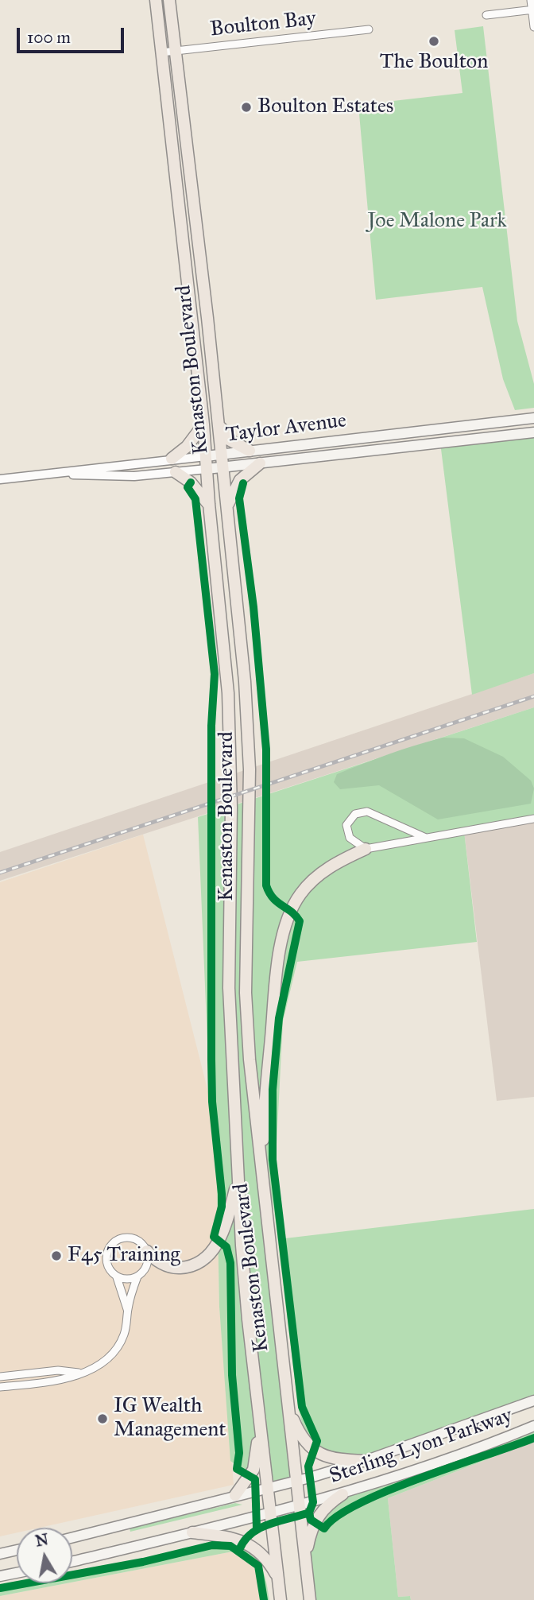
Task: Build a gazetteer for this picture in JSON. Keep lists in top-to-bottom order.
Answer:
{
  "streets": {
    "main road": ["Kenaston Boulevard", "Taylor Avenue", "Sterling Lyon Parkway"],
    "street": ["Boulton Bay"]
  },
  "crossings": [
    ["Boulton Bay", "Kenaston Boulevard"],
    ["Kenaston Boulevard", "Taylor Avenue"],
    ["Kenaston Boulevard", "Sterling Lyon Parkway"]
  ],
  "parks": ["Joe Malone Park"],
  "places": [
    "The Boulton",
    "Boulton Estates",
    "F45 Training",
    "IG Wealth Management"
  ],
  "scale_bar": "100 m",
  "north": "top"
}
